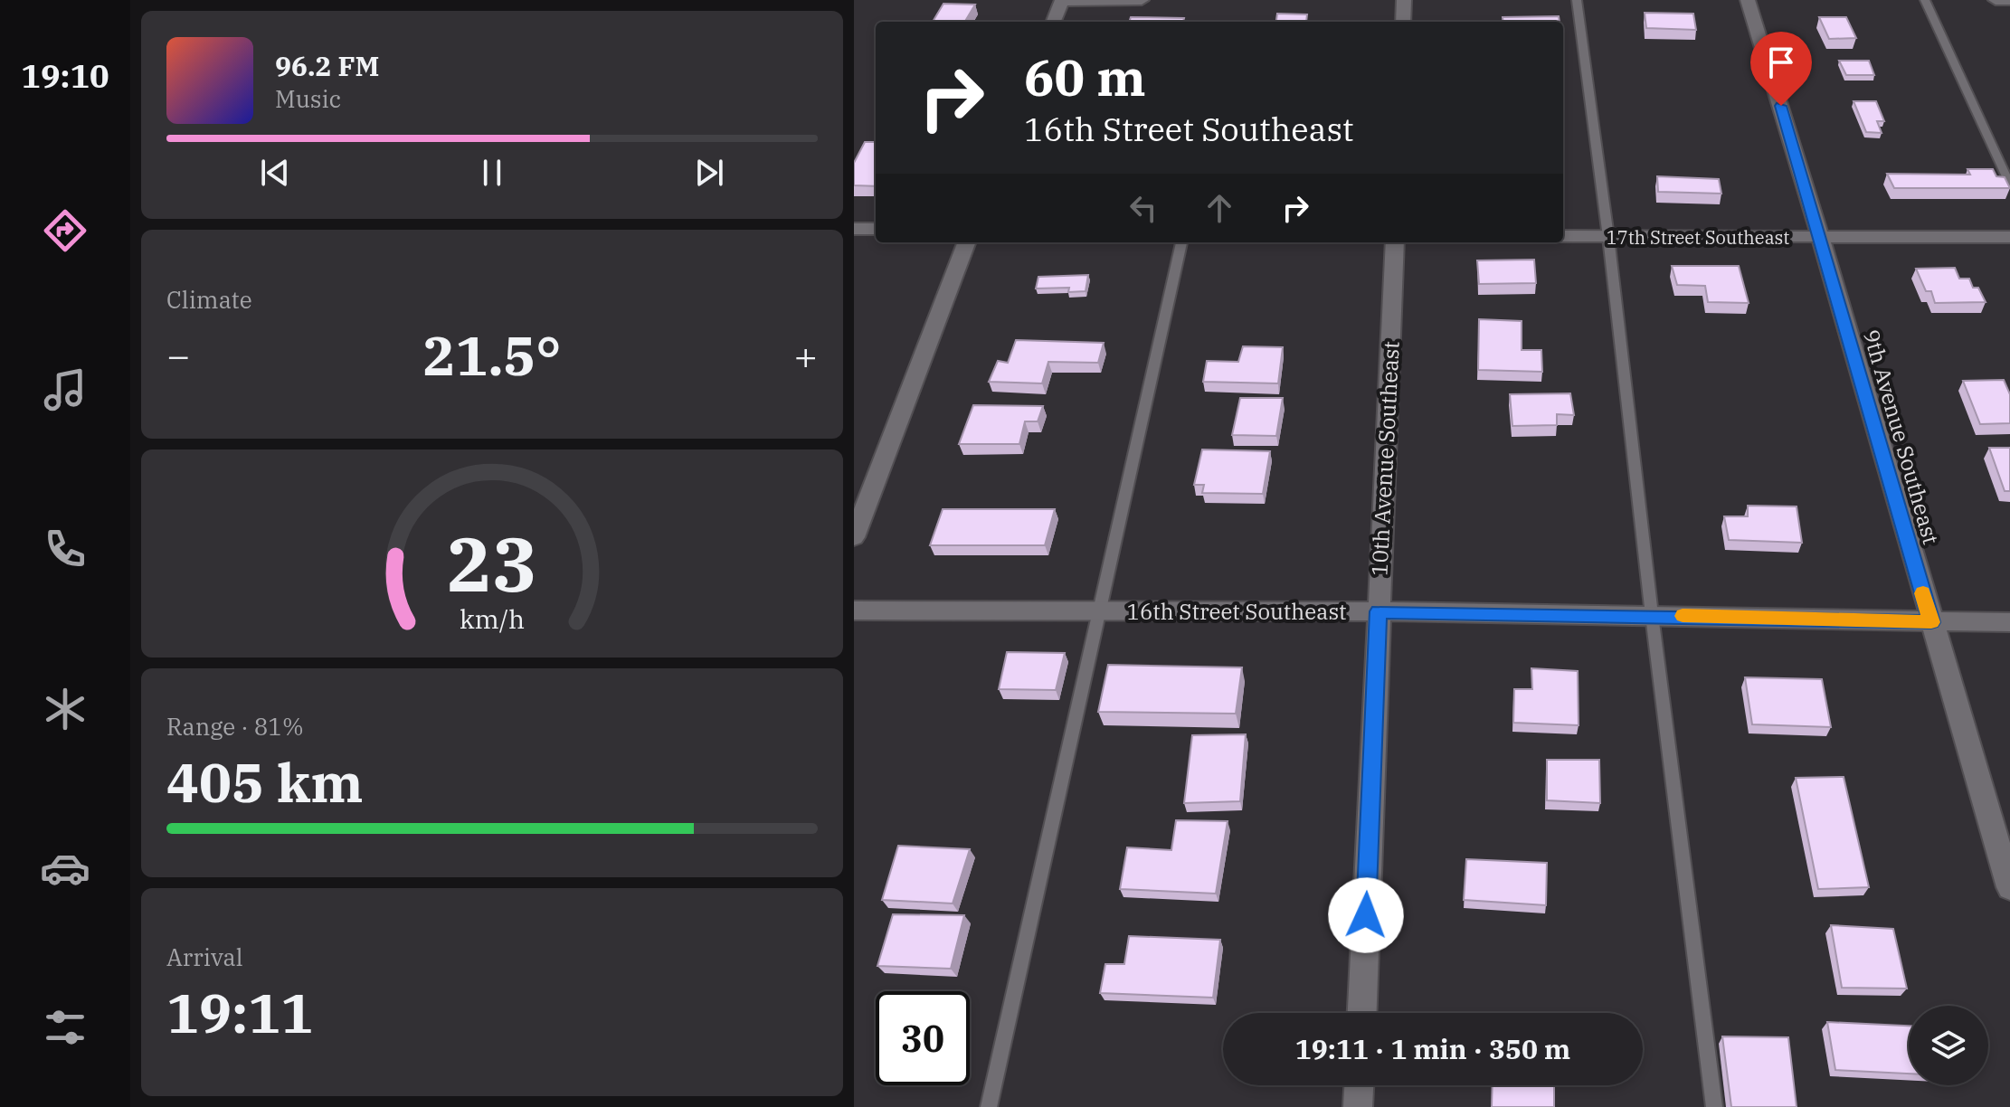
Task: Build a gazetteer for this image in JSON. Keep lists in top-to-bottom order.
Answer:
{
  "streets": {
    "street": [
      "17th Street Southeast",
      "9th Avenue Southeast",
      "10th Avenue Southeast",
      "16th Street Southeast"
    ]
  },
  "crossings": [
    ["17th Street Southeast", "9th Avenue Southeast"],
    ["9th Avenue Southeast", "16th Street Southeast"],
    ["10th Avenue Southeast", "16th Street Southeast"]
  ],
  "page": {
    "tabs": "19:10",
    "turn": ["60 m", "16th Street Southeast"],
    "song": ["96.2 FM", "Music"],
    "tile": [
      "Climate",
      ["Range · 81%", "405 km"],
      ["Arrival", "19:11"]
    ],
    "heat": ["−", "21.5°", "+"],
    "limit": "30",
    "trip": "19:11 · 1 min · 350 m",
    "gauge": ["23", "km/h"]
  }
}
